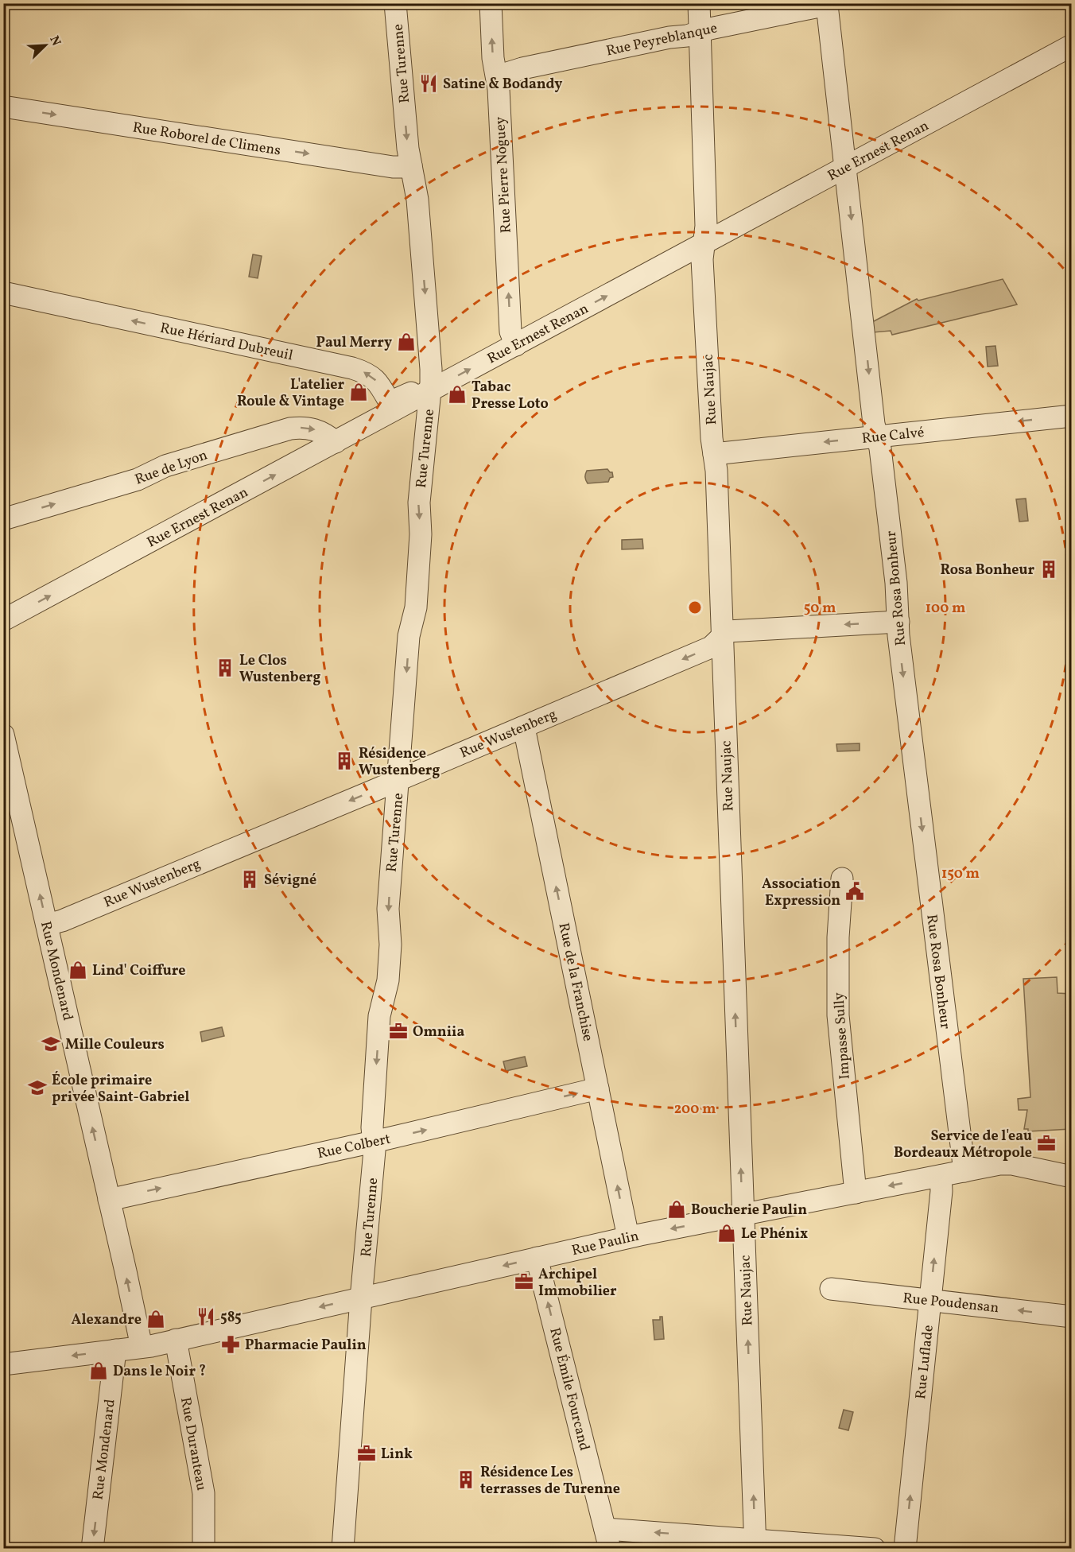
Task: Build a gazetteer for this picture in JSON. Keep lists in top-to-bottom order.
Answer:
{
  "streets": {
    "street": [
      "Rue Peyreblanque",
      "Rue Turenne",
      "Rue Roborel de Climens",
      "Rue Ernest Renan",
      "Rue Pierre Noguey",
      "Rue Hériard Dubreuil",
      "Rue Naujac",
      "Rue Calvé",
      "Rue de Lyon",
      "Rue Rosa Bonheur",
      "Rue Wustenberg",
      "Rue Mondenard",
      "Rue de la Franchise",
      "Impasse Sully",
      "Rue Colbert",
      "Rue Paulin",
      "Rue Poudensan",
      "Rue Luflade",
      "Rue Émile Fourcand",
      "Rue Duranteau"
    ]
  },
  "crossings": [
    ["Rue Peyreblanque", "Rue Pierre Noguey"],
    ["Rue Peyreblanque", "Rue Naujac"],
    ["Rue Peyreblanque", "Rue Rosa Bonheur"],
    ["Rue Turenne", "Rue Roborel de Climens"],
    ["Rue Turenne", "Rue Ernest Renan"],
    ["Rue Turenne", "Rue Wustenberg"],
    ["Rue Turenne", "Rue Colbert"],
    ["Rue Turenne", "Rue Paulin"],
    ["Rue Ernest Renan", "Rue Pierre Noguey"],
    ["Rue Ernest Renan", "Rue Hériard Dubreuil"],
    ["Rue Ernest Renan", "Rue Naujac"],
    ["Rue Ernest Renan", "Rue de Lyon"],
    ["Rue Ernest Renan", "Rue Rosa Bonheur"],
    ["Rue Naujac", "Rue Calvé"],
    ["Rue Naujac", "Rue Wustenberg"],
    ["Rue Naujac", "Rue Paulin"],
    ["Rue Calvé", "Rue Rosa Bonheur"],
    ["Rue Rosa Bonheur", "Rue Wustenberg"],
    ["Rue Rosa Bonheur", "Rue Paulin"],
    ["Rue Wustenberg", "Rue Mondenard"],
    ["Rue Wustenberg", "Rue de la Franchise"],
    ["Rue Mondenard", "Rue Colbert"],
    ["Rue Mondenard", "Rue Paulin"],
    ["Rue de la Franchise", "Rue Colbert"],
    ["Rue de la Franchise", "Rue Paulin"],
    ["Impasse Sully", "Rue Paulin"],
    ["Rue Paulin", "Rue Luflade"],
    ["Rue Paulin", "Rue Émile Fourcand"],
    ["Rue Paulin", "Rue Duranteau"],
    ["Rue Poudensan", "Rue Luflade"]
  ],
  "one_way": [
    "Rue Turenne",
    "Rue Roborel de Climens",
    "Rue Ernest Renan",
    "Rue Pierre Noguey",
    "Rue Hériard Dubreuil",
    "Rue Naujac",
    "Rue Calvé",
    "Rue de Lyon",
    "Rue Rosa Bonheur",
    "Rue Wustenberg",
    "Rue de la Franchise",
    "Rue Colbert",
    "Rue Paulin",
    "Rue Poudensan",
    "Rue Luflade",
    "Rue Émile Fourcand"
  ],
  "places": {
    "restaurant": ["Satine & Bodandy", "585"],
    "shop": [
      "Paul Merry",
      "L'atelier Roule & Vintage",
      "Tabac Presse Loto",
      "Lind' Coiffure",
      "Boucherie Paulin",
      "Le Phénix",
      "Alexandre",
      "Dans le Noir ?"
    ],
    "building": [
      "Rosa Bonheur",
      "Le Clos Wustenberg",
      "Résidence Wustenberg",
      "Sévigné",
      "Résidence Les terrasses de Turenne"
    ],
    "public building": ["Association Expression"],
    "office": [
      "Omniia",
      "Service de l'eau Bordeaux Métropole",
      "Archipel Immobilier",
      "Link"
    ],
    "school or university": ["Mille Couleurs", "École primaire privée Saint-Gabriel"],
    "pharmacy": ["Pharmacie Paulin"]
  },
  "north": "top right",
  "rings": [
    "50 m",
    "100 m",
    "150 m",
    "200 m"
  ]
}
